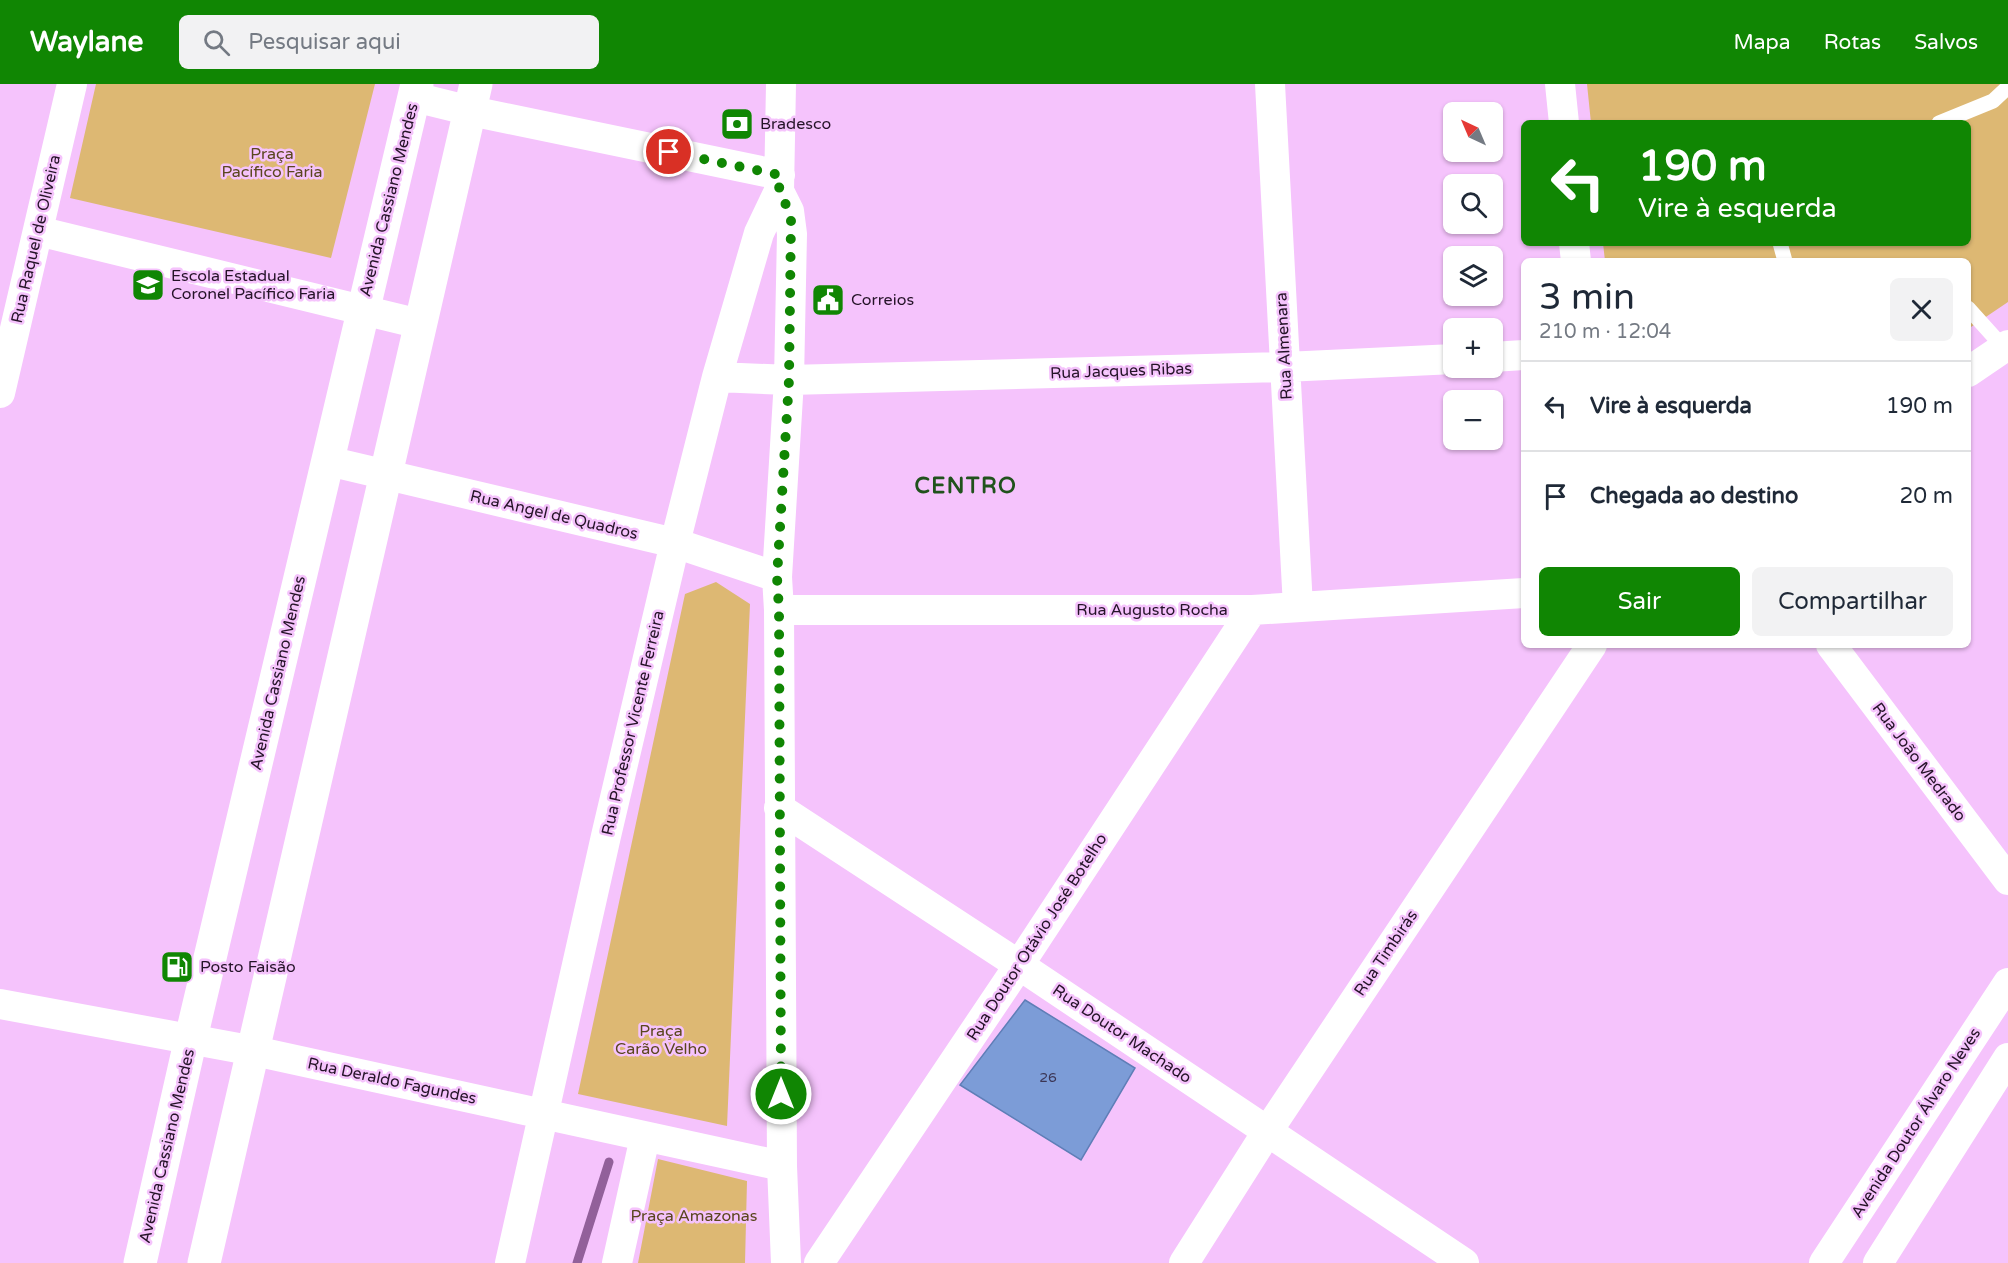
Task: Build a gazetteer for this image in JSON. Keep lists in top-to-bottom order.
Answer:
{
  "streets": {
    "main road": ["Avenida Cassiano Mendes"],
    "street": [
      "Rua Raquel de Oliveira",
      "Rua Almenara",
      "Rua Jacques Ribas",
      "Rua Angel de Quadros",
      "Rua Augusto Rocha",
      "Rua Professor Vicente Ferreira",
      "Rua João Medrado",
      "Rua Doutor Otávio José Botelho",
      "Rua Timbirás",
      "Rua Doutor Machado",
      "Rua Deraldo Fagundes",
      "Avenida Doutor Álvaro Neves"
    ]
  },
  "crossings": [
    ["Avenida Cassiano Mendes", "Rua Angel de Quadros"],
    ["Avenida Cassiano Mendes", "Rua Deraldo Fagundes"],
    ["Rua Almenara", "Rua Jacques Ribas"],
    ["Rua Almenara", "Rua Augusto Rocha"],
    ["Rua Jacques Ribas", "Rua Professor Vicente Ferreira"],
    ["Rua Angel de Quadros", "Rua Professor Vicente Ferreira"],
    ["Rua Augusto Rocha", "Rua Doutor Otávio José Botelho"],
    ["Rua Professor Vicente Ferreira", "Rua Deraldo Fagundes"],
    ["Rua Doutor Otávio José Botelho", "Rua Doutor Machado"],
    ["Rua Timbirás", "Rua Doutor Machado"]
  ],
  "districts": ["CENTRO"],
  "parks": ["Praça Pacífico Faria", "Praça Carão Velho", "Praça Amazonas"],
  "places": {
    "bank": ["Bradesco"],
    "school or university": ["Escola Estadual Coronel Pacífico Faria"],
    "public building": ["Correios"],
    "fuel station": ["Posto Faisão"]
  },
  "house_numbers": ["26"],
  "north": "top left",
  "page": {
    "header": "Waylane",
    "search": "Pesquisar aqui",
    "nav": ["Mapa", "Rotas", "Salvos"],
    "map_buttons": ["+", "−"],
    "turn": ["190 m", "Vire à esquerda"],
    "heading": ["3 min", "210 m · 12:04"],
    "list": [
      {
        "name": "Vire à esquerda",
        "value": "190 m"
      },
      {
        "name": "Chegada ao destino",
        "value": "20 m"
      }
    ],
    "buttons": ["Sair", "Compartilhar"]
  }
}
